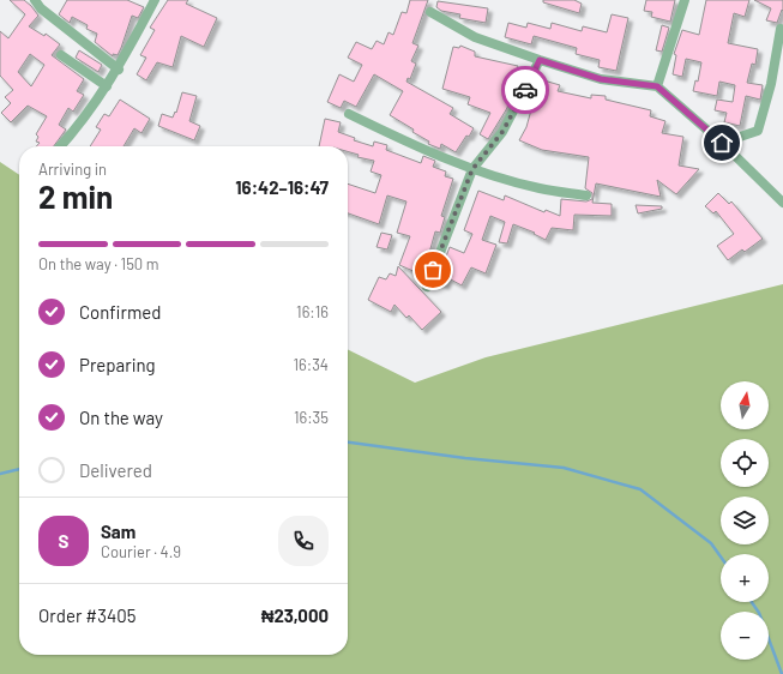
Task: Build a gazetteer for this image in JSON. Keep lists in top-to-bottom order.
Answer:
{
  "north": "top",
  "page": {
    "heading": ["2 min", "Arriving in", "16:42–16:47"],
    "panel": [
      "Sam",
      "Courier · 4.9",
      "Order #3405",
      "₦23,000"
    ],
    "bar": "On the way · 150 m",
    "list": [
      ["Confirmed", "16:16"],
      ["Preparing", "16:34"],
      ["On the way", "16:35"],
      "Delivered"
    ],
    "map_buttons": ["+", "−"],
    "round": "S"
  }
}
